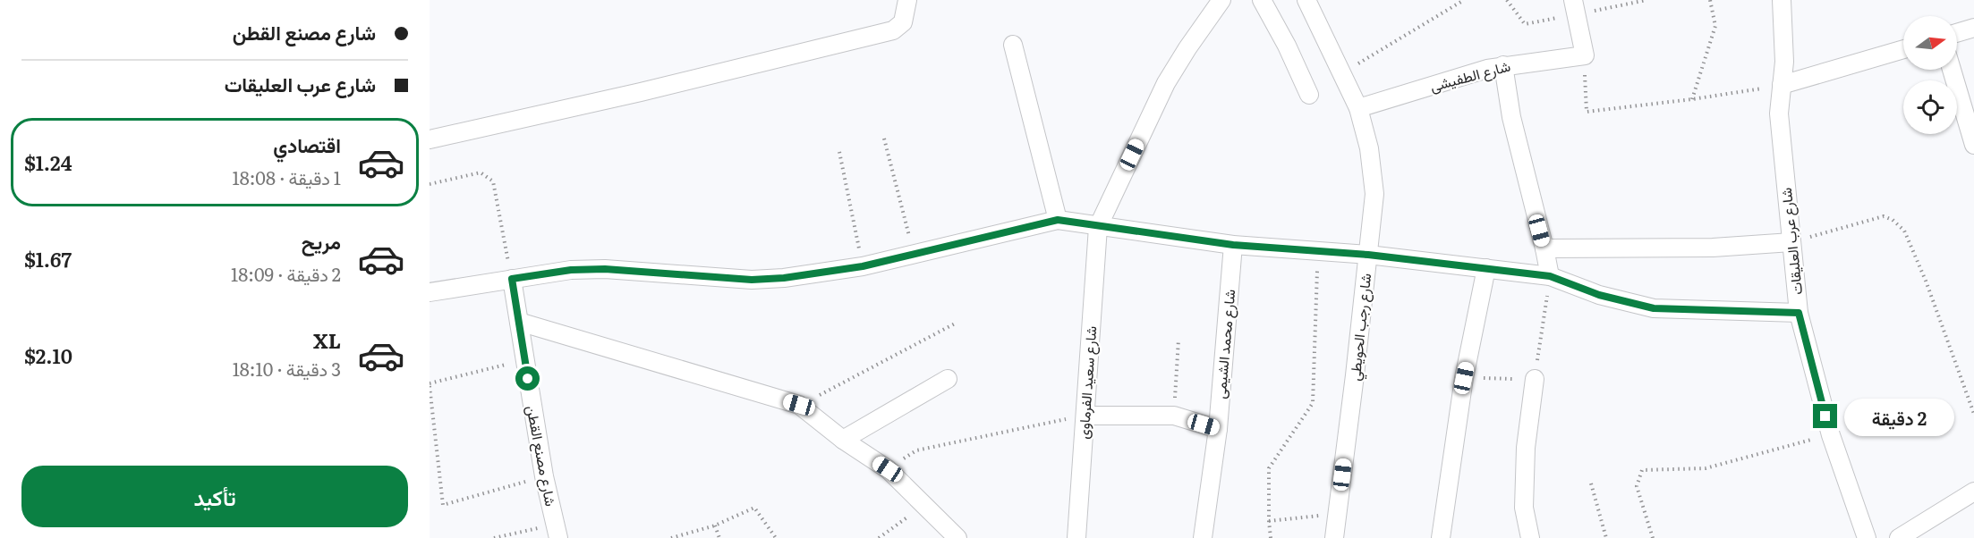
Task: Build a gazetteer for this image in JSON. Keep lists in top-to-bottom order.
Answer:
{
  "streets": {
    "street": [
      "شارع الطفيشى",
      "شارع عرب العليقات",
      "شارع رجب الحويطي",
      "شارع محمد الشيمى",
      "شارع سعيد الفرماوى",
      "شارع مصنع القطن"
    ]
  },
  "crossings": [
    ["شارع الطفيشى", "شارع رجب الحويطي"]
  ],
  "north": "right",
  "page": {
    "banner": ["شارع مصنع القطن", "شارع عرب العليقات"],
    "list": [
      {
        "name": "اقتصادي",
        "note": "1 دقيقة · 18:08",
        "value": "$1.24"
      },
      {
        "name": "مريح",
        "note": "2 دقيقة · 18:09",
        "value": "$1.67"
      },
      {
        "name": "XL",
        "note": "3 دقيقة · 18:10",
        "value": "$2.10"
      }
    ],
    "bubble": "2 دقيقة",
    "buttons": "تأكيد"
  }
}
